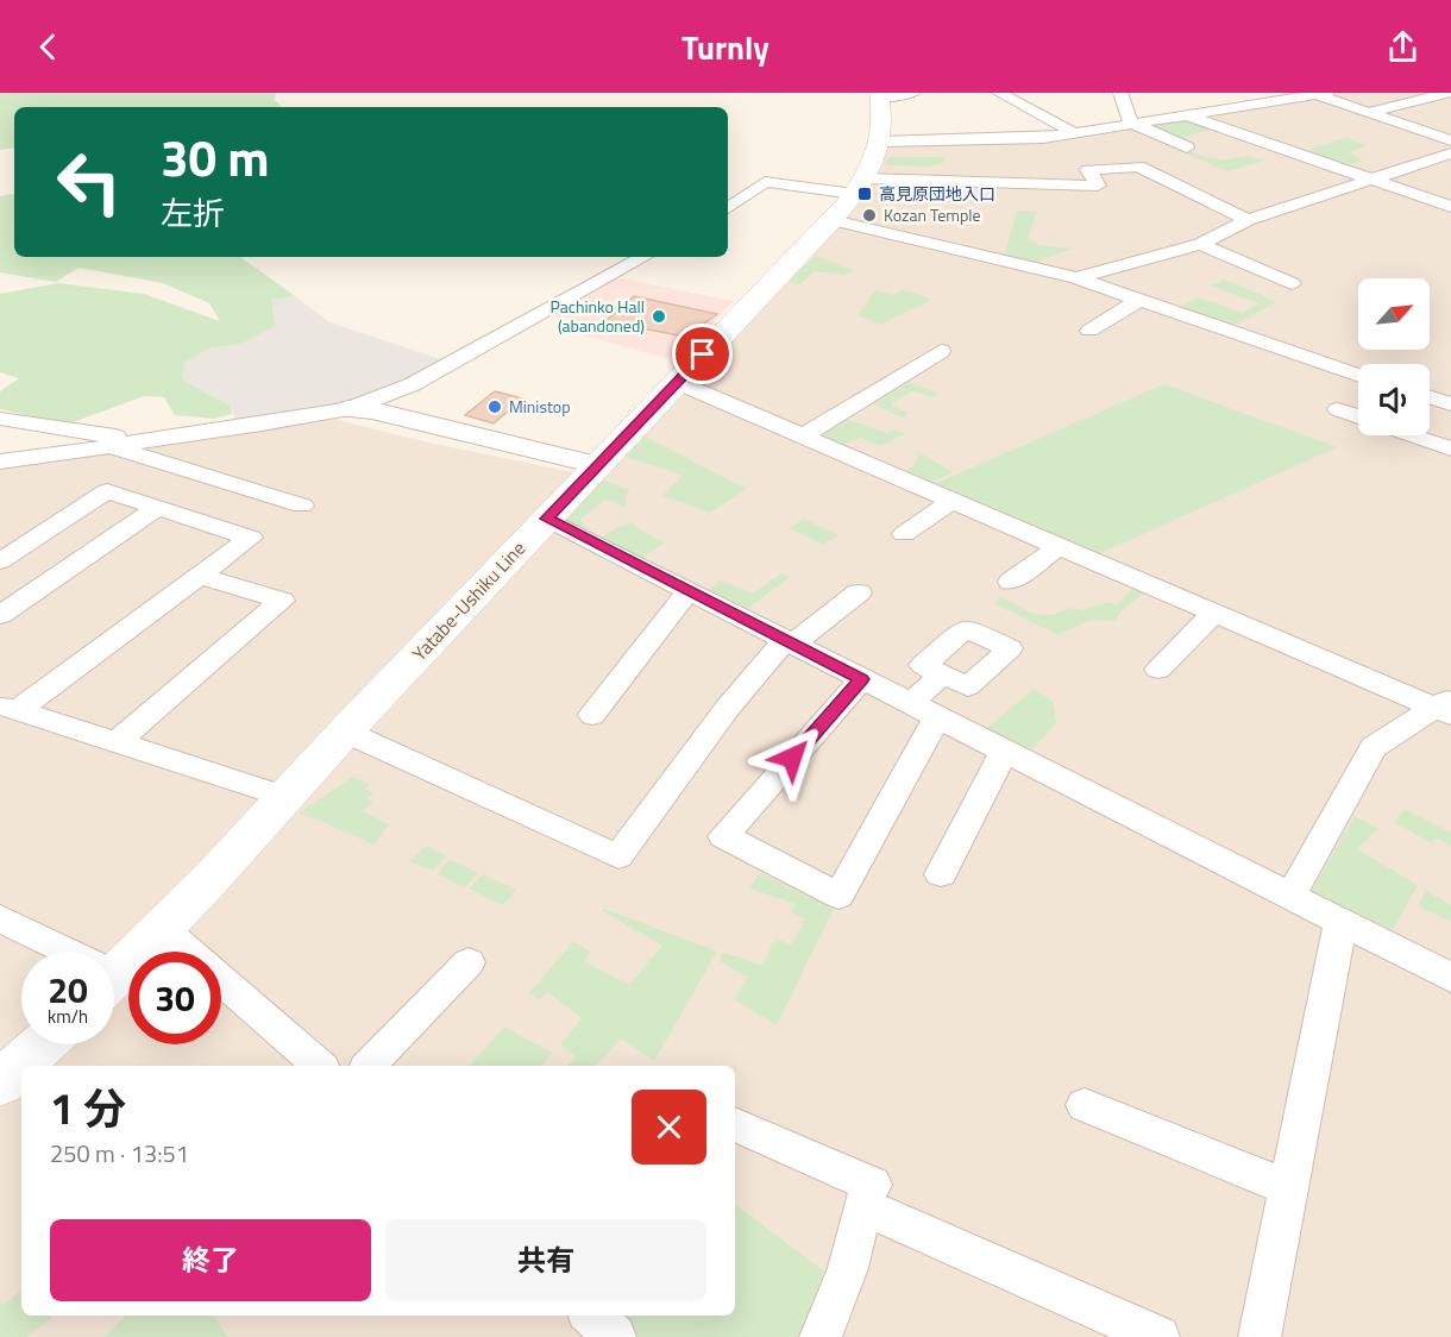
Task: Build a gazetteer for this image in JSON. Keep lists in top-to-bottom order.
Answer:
{
  "streets": {
    "main road": ["Yatabe-Ushiku Line"]
  },
  "places": {
    "transit": ["高見原団地入口"],
    "other": ["Kozan Temple", "Pachinko Hall (abandoned)", "Ministop"]
  },
  "north": "top right",
  "page": {
    "header": "Turnly",
    "turn": ["30 m", "左折"],
    "speed": "20 km/h",
    "limit": "30",
    "heading": ["1 分", "250 m · 13:51"],
    "buttons": ["終了", "共有"]
  }
}
